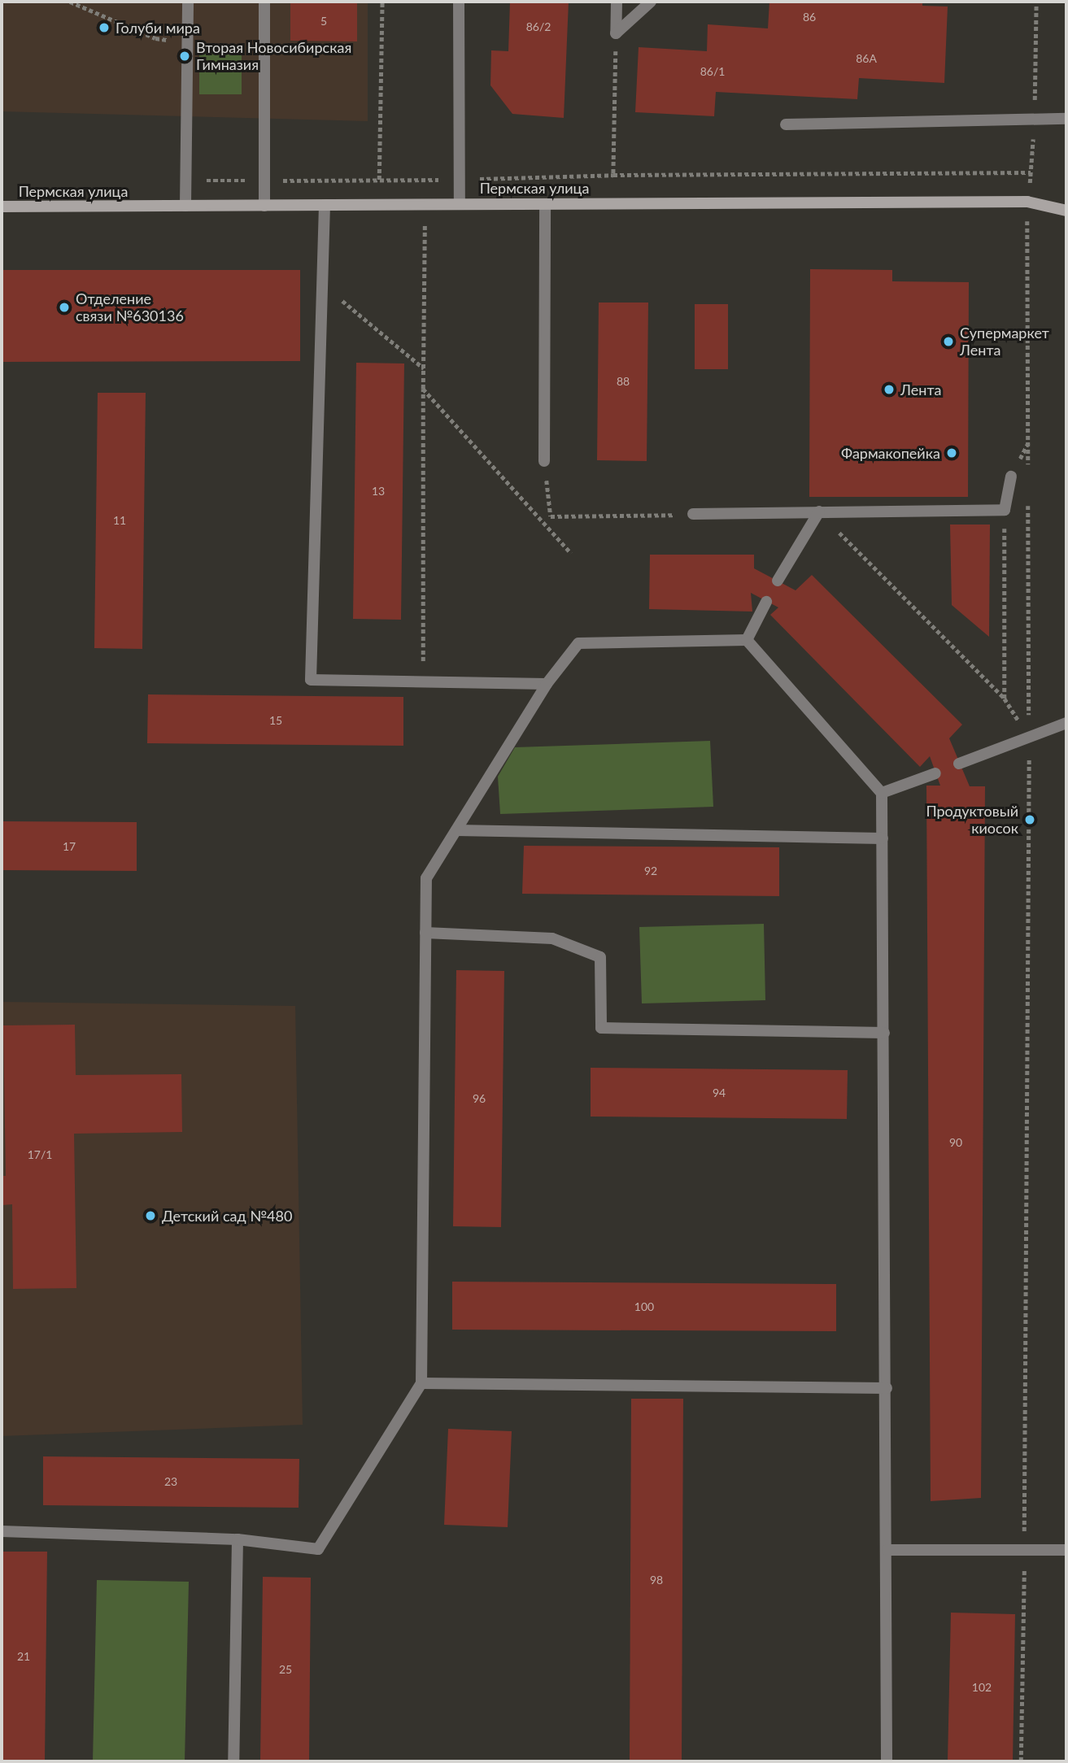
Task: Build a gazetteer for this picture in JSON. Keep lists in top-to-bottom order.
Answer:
{
  "streets": {
    "street": ["Пермская улица"]
  },
  "places": [
    "Голуби мира",
    "Вторая Новосибирская Гимназия",
    "Отделение связи №630136",
    "Супермаркет Лента",
    "Лента",
    "Фармакопейка",
    "Продуктовый киосок",
    "Детский сад №480"
  ],
  "house_numbers": [
    "86",
    "5",
    "86/2",
    "86А",
    "86/1",
    "88",
    "13",
    "11",
    "15",
    "17",
    "92",
    "94",
    "96",
    "90",
    "17/1",
    "100",
    "23",
    "98",
    "21",
    "25",
    "102"
  ]
}
